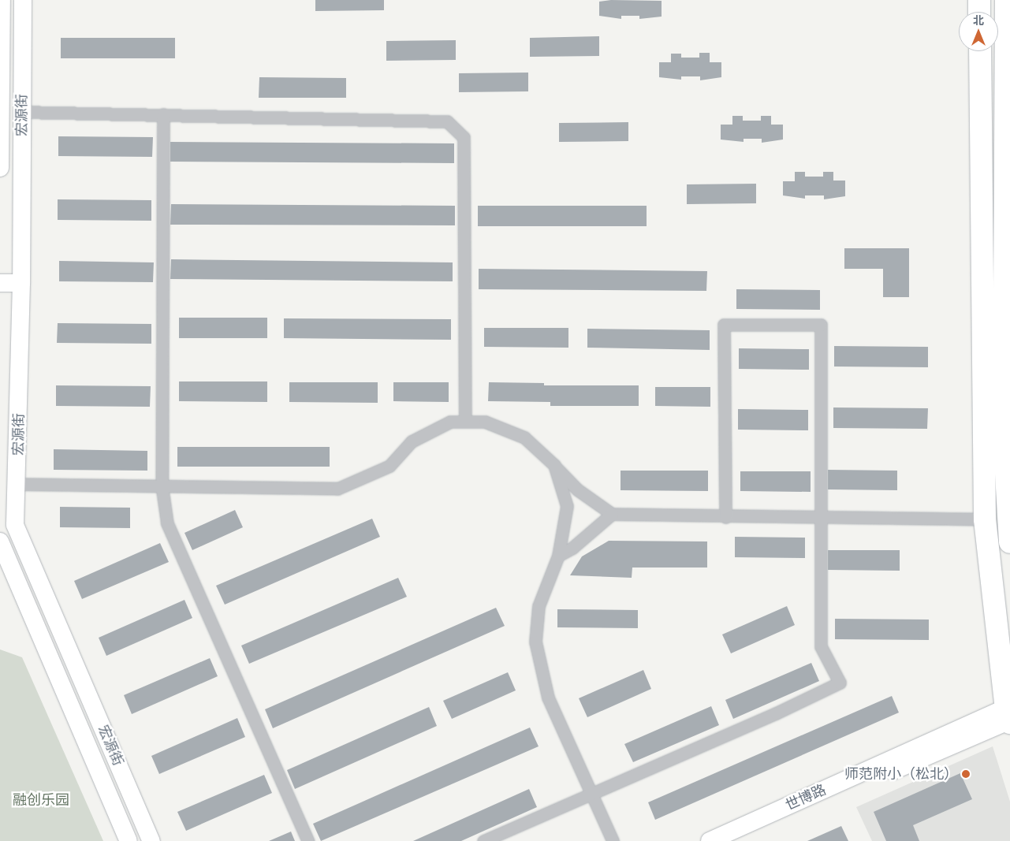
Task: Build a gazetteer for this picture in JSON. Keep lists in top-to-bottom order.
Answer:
{
  "streets": {
    "main road": ["宏源街", "世博路"]
  },
  "parks": ["融创乐园"],
  "places": ["师范附小（松北）"],
  "north": "top"
}
